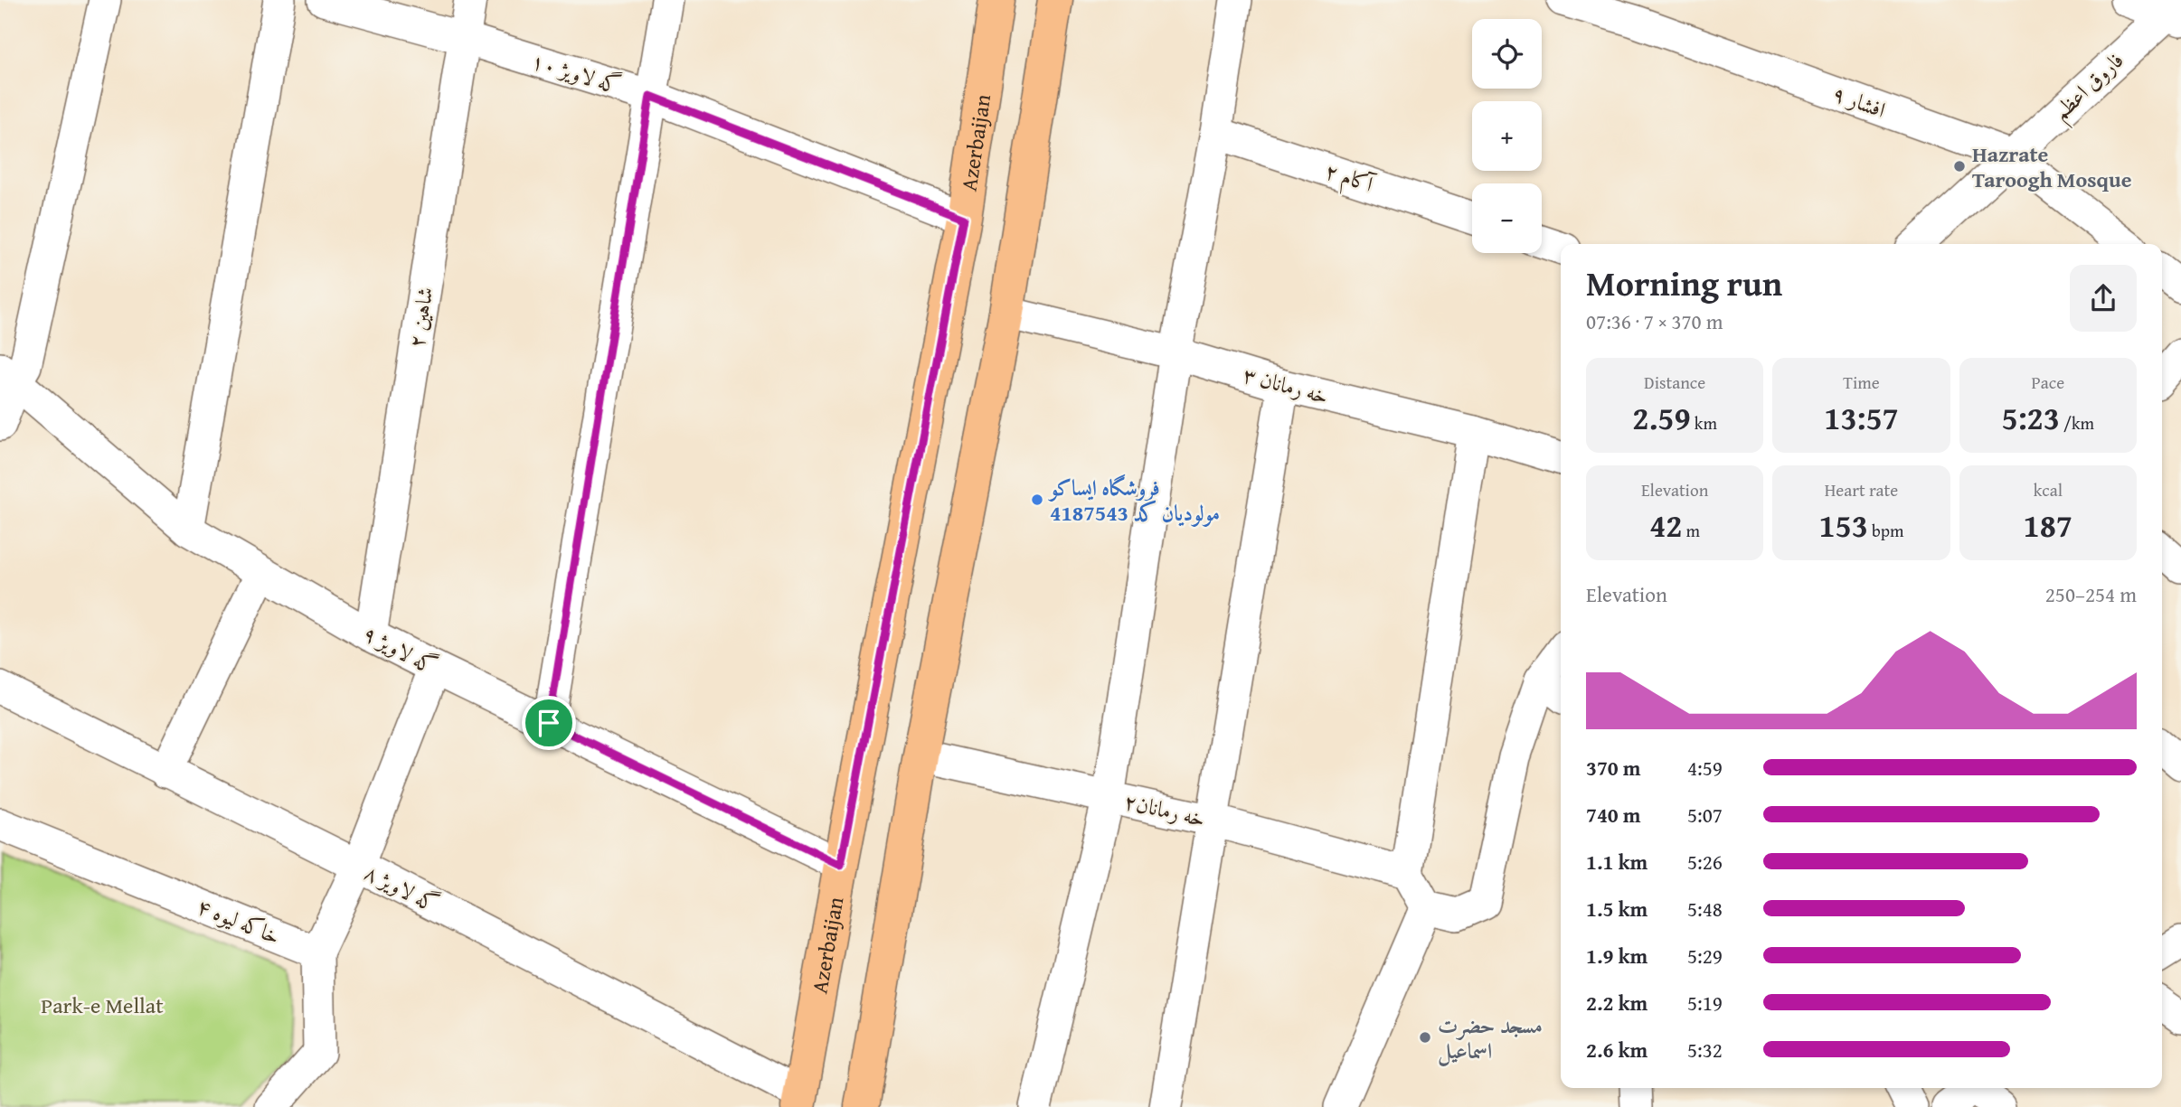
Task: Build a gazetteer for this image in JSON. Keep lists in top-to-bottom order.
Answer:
{
  "streets": {
    "main road": ["Azerbaijan"],
    "street": [
      "گه لاویژ ۱۰",
      "فاروق اعظم",
      "افشار ۹",
      "آکام ۲",
      "شاهین ۲",
      "خه رمانان ۳",
      "گه لاویژ ۹",
      "خه رمانان۲",
      "گه لاویژ ۸",
      "خاکه لیوه ۴"
    ]
  },
  "crossings": [
    ["گه لاویژ ۱۰", "Azerbaijan"],
    ["گه لاویژ ۱۰", "شاهین ۲"],
    ["فاروق اعظم", "افشار ۹"],
    ["Azerbaijan", "گه لاویژ ۹"],
    ["Azerbaijan", "گه لاویژ ۸"],
    ["شاهین ۲", "گه لاویژ ۹"]
  ],
  "parks": ["Park-e Mellat"],
  "places": ["Hazrate Taroogh Mosque", "فروشگاە ایساکو مولودیان کد 4187543", "مسجد حضرت اسماعیل"],
  "page": {
    "map_buttons": ["+", "−"],
    "heading": ["Morning run", "07:36 · 7 × 370 m"],
    "stats": [
      ["Distance", "2.59 km"],
      ["Time", "13:57"],
      ["Pace", "5:23 /km"],
      ["Elevation", "42 m"],
      ["Heart rate", "153 bpm"],
      ["kcal", "187"]
    ],
    "chart": ["Elevation", "250–254 m"],
    "list": [
      {
        "name": "370 m",
        "note": "4:59"
      },
      {
        "name": "740 m",
        "note": "5:07"
      },
      {
        "name": "1.1 km",
        "note": "5:26"
      },
      {
        "name": "1.5 km",
        "note": "5:48"
      },
      {
        "name": "1.9 km",
        "note": "5:29"
      },
      {
        "name": "2.2 km",
        "note": "5:19"
      },
      {
        "name": "2.6 km",
        "note": "5:32"
      }
    ]
  }
}
